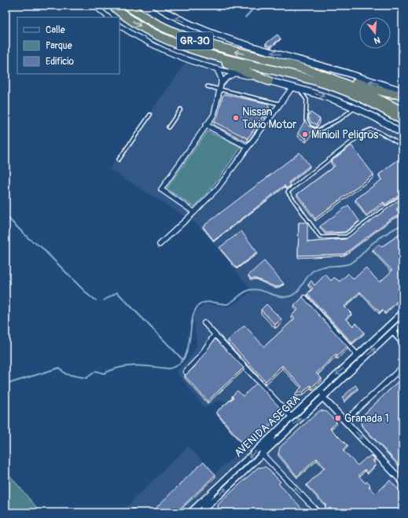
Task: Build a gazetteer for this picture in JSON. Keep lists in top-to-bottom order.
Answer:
{
  "streets": {
    "highway": ["GR-30"],
    "street": ["AVENIDA ASEGRA"]
  },
  "places": {
    "other": ["Nissan Tokio Motor", "Minioil Peligros"],
    "transit": ["Granada 1"]
  },
  "legend": ["Calle", "Parque", "Edificio"],
  "north": "bottom"
}
